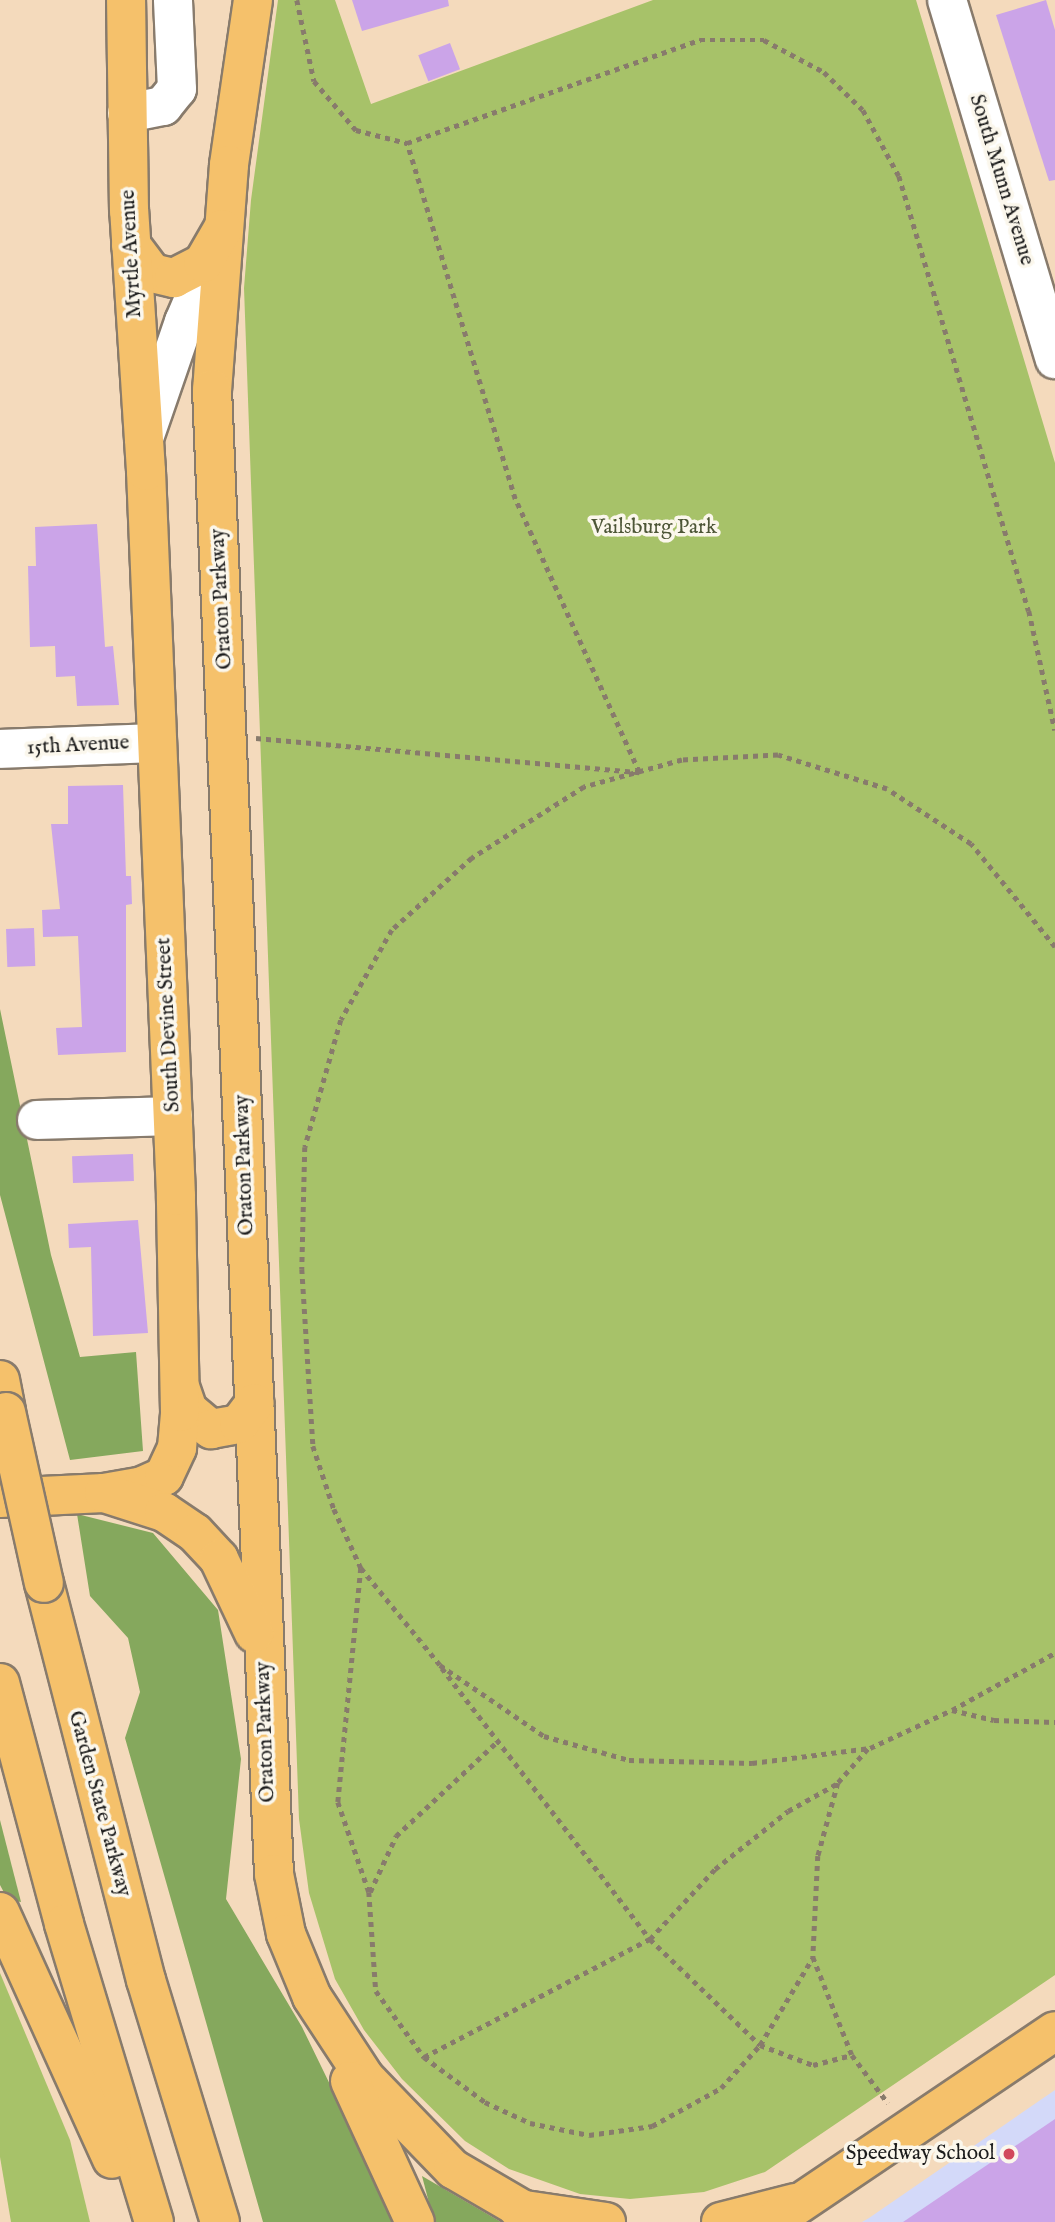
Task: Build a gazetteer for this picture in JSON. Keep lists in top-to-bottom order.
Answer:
{
  "streets": {
    "main road": [
      "Myrtle Avenue",
      "Oraton Parkway",
      "South Devine Street",
      "Garden State Parkway"
    ],
    "street": ["South Munn Avenue", "15th Avenue"]
  },
  "crossings": [
    ["Myrtle Avenue", "South Devine Street"],
    ["15th Avenue", "South Devine Street"]
  ],
  "parks": ["Vailsburg Park"],
  "places": ["Speedway School"]
}
